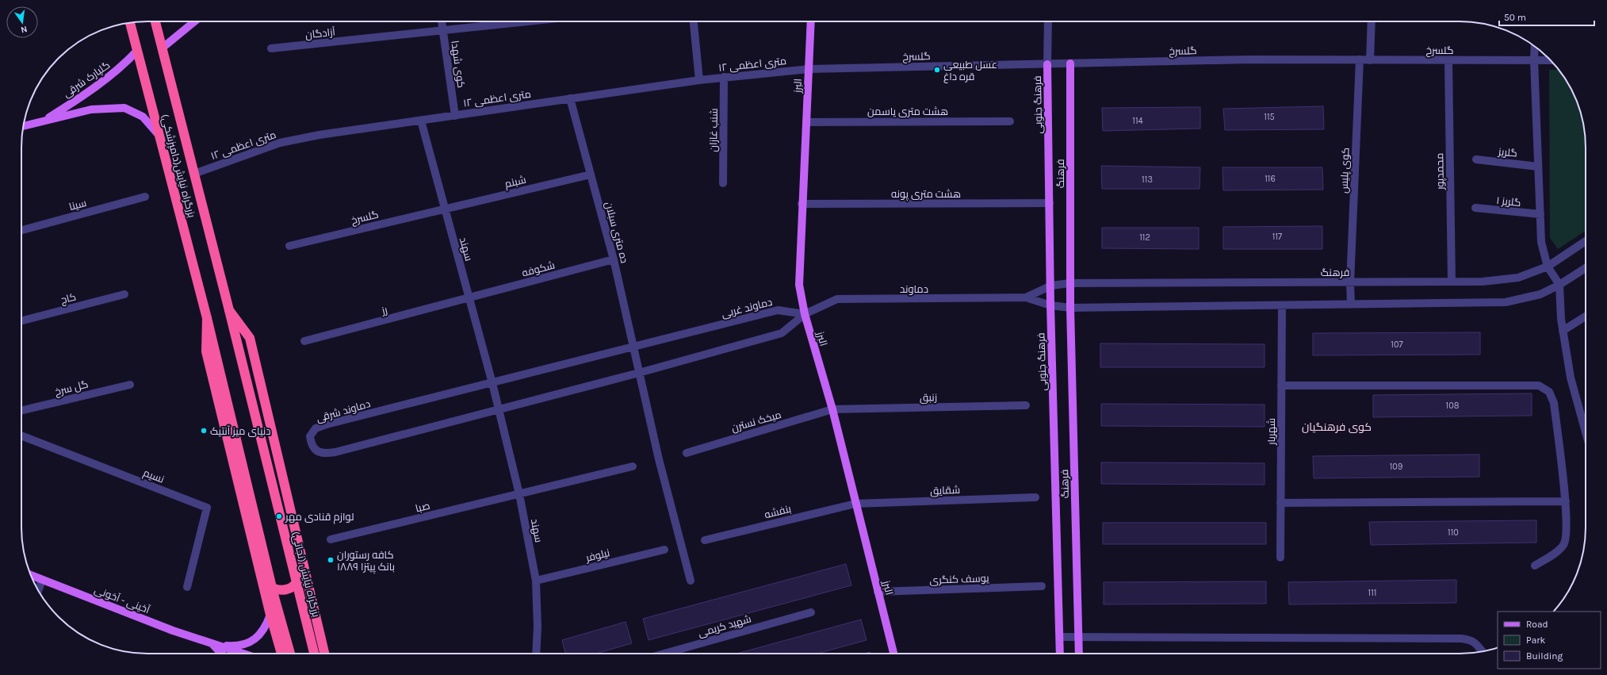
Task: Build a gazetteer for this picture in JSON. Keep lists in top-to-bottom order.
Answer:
{
  "streets": {
    "highway": ["بزرگراه نیایش(دامپزشکی)", "بزرگراه نیایش (نجاتی)"],
    "main road": [
      "گلپارک شرقی",
      "البرز",
      "فرهنگ جنوبی",
      "فرهنگ",
      "آخینی - آخونی"
    ],
    "street": [
      "آزادگان",
      "گلسرخ",
      "کوی شهدا",
      "۱۲ متری اعظمی",
      "هشت متری یاسمن",
      "شنب غازان",
      "گلریز",
      "کوی پلیس",
      "محمدپور",
      "شبنم",
      "هشت متری پونه",
      "گلریز ۱",
      "سینا",
      "ده متری سبلان",
      "سهند",
      "شکوفه",
      "دماوند",
      "کاج",
      "دماوند غربی",
      "رز",
      "گل سرخ",
      "زنبق",
      "دماوند شرقی",
      "میخک نسترن",
      "شهریار",
      "نسیم",
      "شقایق",
      "صبا",
      "بنفشه",
      "نیلوفر",
      "یوسف کنگری",
      "شهید کریمی"
    ]
  },
  "crossings": [
    ["آزادگان", "کوی شهدا"],
    ["گلسرخ", "۱۲ متری اعظمی"],
    ["گلسرخ", "البرز"],
    ["گلسرخ", "فرهنگ جنوبی"],
    ["گلسرخ", "کوی پلیس"],
    ["گلسرخ", "محمدپور"],
    ["گلسرخ", "فرهنگ"],
    ["گلسرخ", "شبنم"],
    ["گلسرخ", "سهند"],
    ["کوی شهدا", "۱۲ متری اعظمی"],
    ["۱۲ متری اعظمی", "البرز"],
    ["۱۲ متری اعظمی", "شنب غازان"],
    ["۱۲ متری اعظمی", "بزرگراه نیایش(دامپزشکی)"],
    ["۱۲ متری اعظمی", "ده متری سبلان"],
    ["۱۲ متری اعظمی", "سهند"],
    ["گلپارک شرقی", "بزرگراه نیایش(دامپزشکی)"],
    ["البرز", "هشت متری یاسمن"],
    ["البرز", "هشت متری پونه"],
    ["البرز", "دماوند"],
    ["البرز", "دماوند غربی"],
    ["البرز", "زنبق"],
    ["البرز", "میخک نسترن"],
    ["البرز", "شقایق"],
    ["البرز", "بنفشه"],
    ["البرز", "یوسف کنگری"],
    ["فرهنگ جنوبی", "فرهنگ"],
    ["فرهنگ جنوبی", "هشت متری پونه"],
    ["بزرگراه نیایش(دامپزشکی)", "بزرگراه نیایش (نجاتی)"],
    ["کوی پلیس", "فرهنگ"],
    ["محمدپور", "فرهنگ"],
    ["فرهنگ", "دماوند"],
    ["شبنم", "ده متری سبلان"],
    ["شبنم", "سهند"],
    ["ده متری سبلان", "شکوفه"],
    ["ده متری سبلان", "دماوند غربی"],
    ["سهند", "شکوفه"],
    ["سهند", "دماوند غربی"],
    ["سهند", "رز"],
    ["سهند", "دماوند شرقی"],
    ["سهند", "صبا"],
    ["سهند", "نیلوفر"],
    ["شکوفه", "رز"],
    ["دماوند", "دماوند غربی"],
    ["دماوند غربی", "دماوند شرقی"],
    ["زنبق", "میخک نسترن"],
    ["شقایق", "بنفشه"]
  ],
  "districts": ["کوی فرهنگیان"],
  "places": [
    "عسل طبیعی قره داغ",
    "دنیای میز آنتیک",
    "لوازم قنادی مهر",
    "کافه رستوران بانک پیتزا ۱۸۸۹"
  ],
  "house_numbers": [
    "115",
    "114",
    "116",
    "113",
    "117",
    "112",
    "107",
    "108",
    "109",
    "110",
    "111"
  ],
  "legend": ["Road", "Park", "Building"],
  "scale_bar": "50 m",
  "north": "bottom"
}
